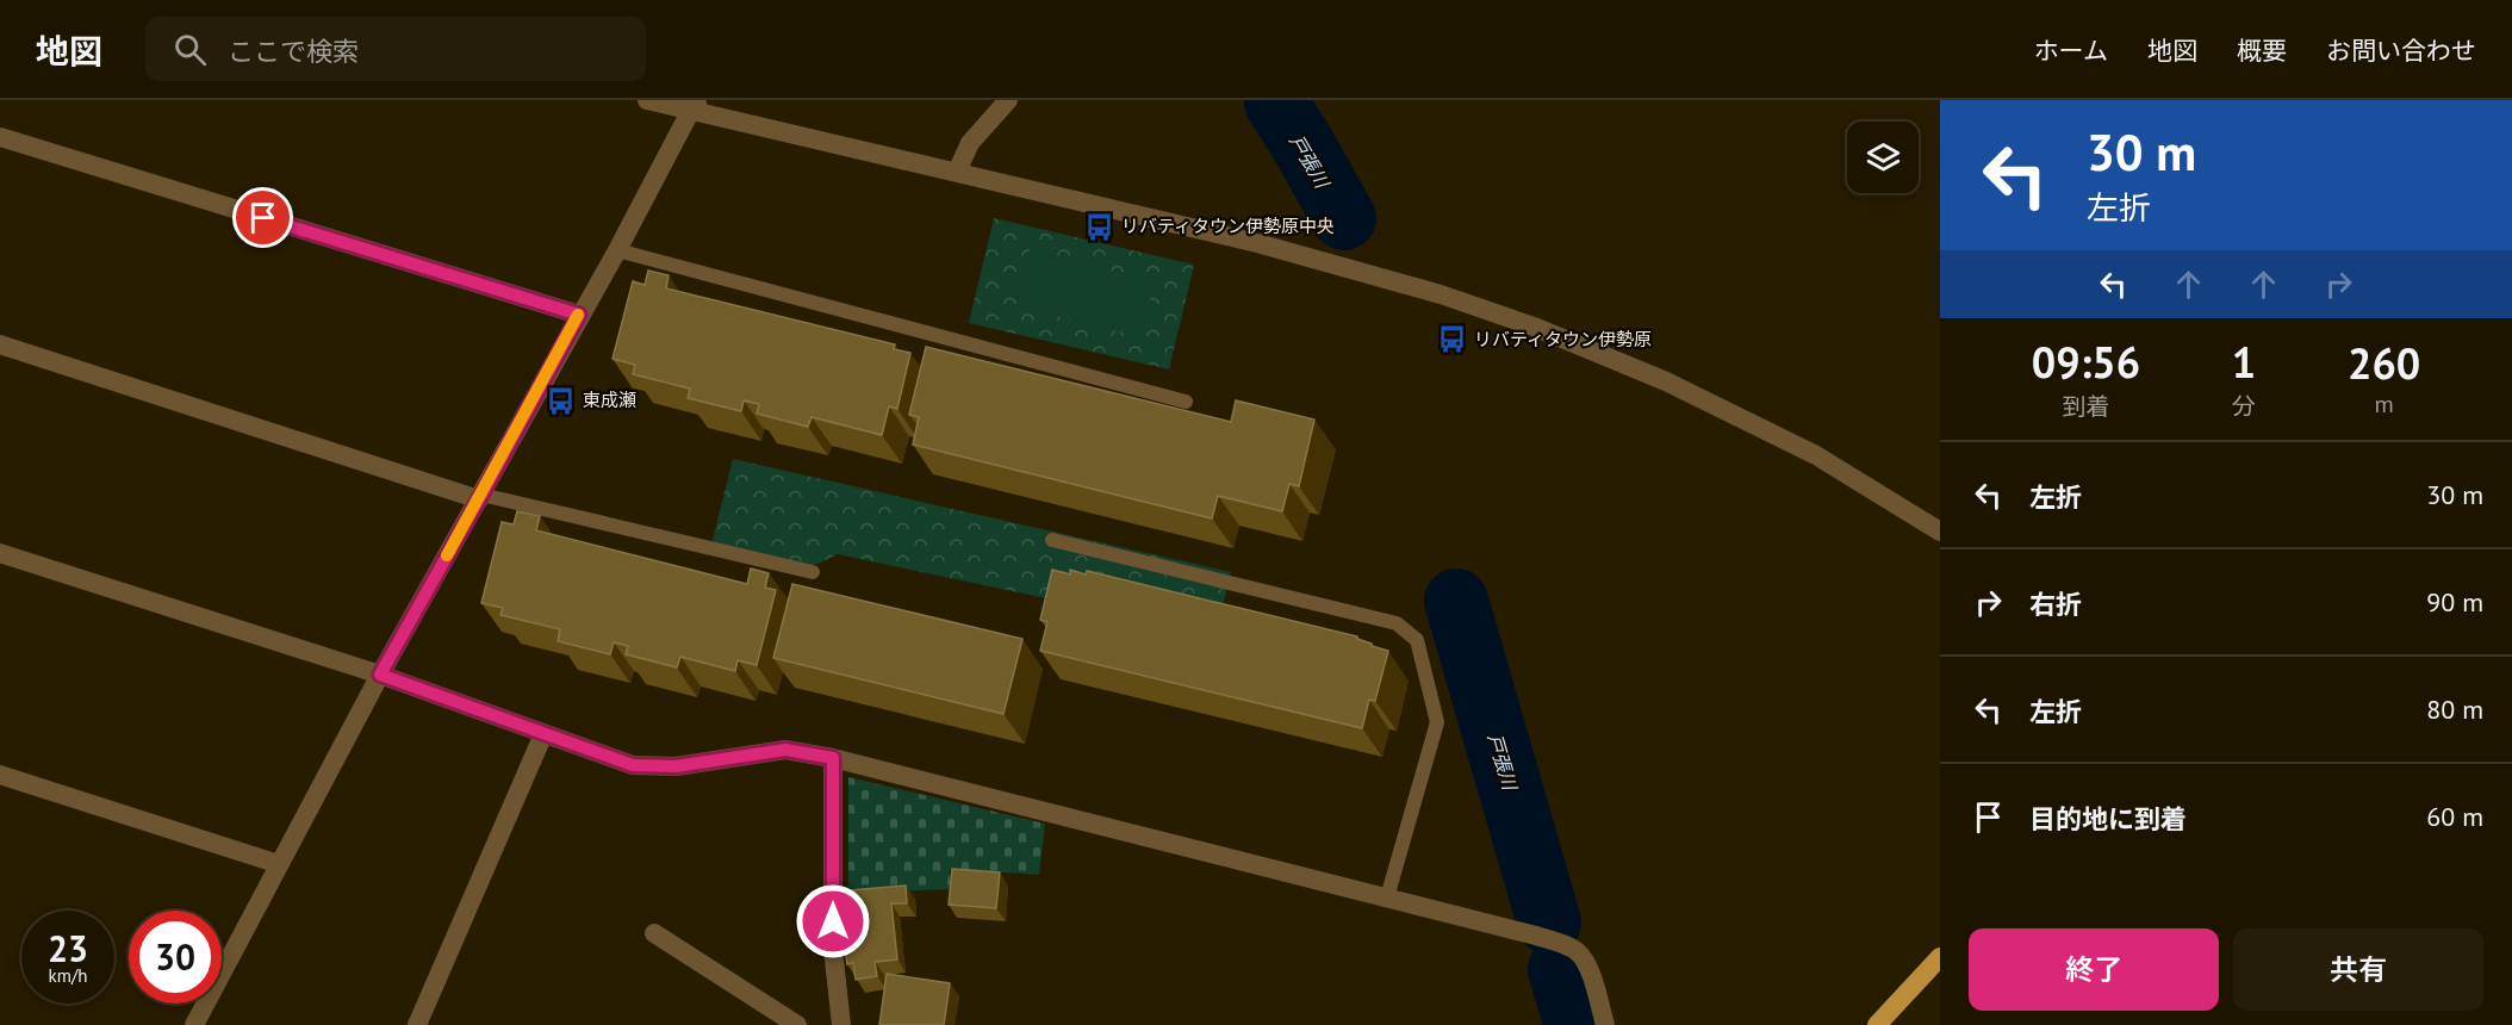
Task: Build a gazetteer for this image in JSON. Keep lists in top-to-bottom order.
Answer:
{
  "water": ["戸張川"],
  "places": {
    "bus stop": ["リバティタウン伊勢原中央", "リバティタウン伊勢原", "東成瀬"]
  },
  "page": {
    "header": "地図",
    "search": "ここで検索",
    "nav": [
      "ホーム",
      "地図",
      "概要",
      "お問い合わせ"
    ],
    "turn": ["30 m", "左折"],
    "eta": [
      "09:56",
      "到着",
      "1",
      "分",
      "260",
      "m"
    ],
    "list": [
      {
        "name": "左折",
        "value": "30 m"
      },
      {
        "name": "右折",
        "value": "90 m"
      },
      {
        "name": "左折",
        "value": "80 m"
      },
      {
        "name": "目的地に到着",
        "value": "60 m"
      }
    ],
    "speed": "23 km/h",
    "limit": "30",
    "buttons": ["終了", "共有"]
  }
}
